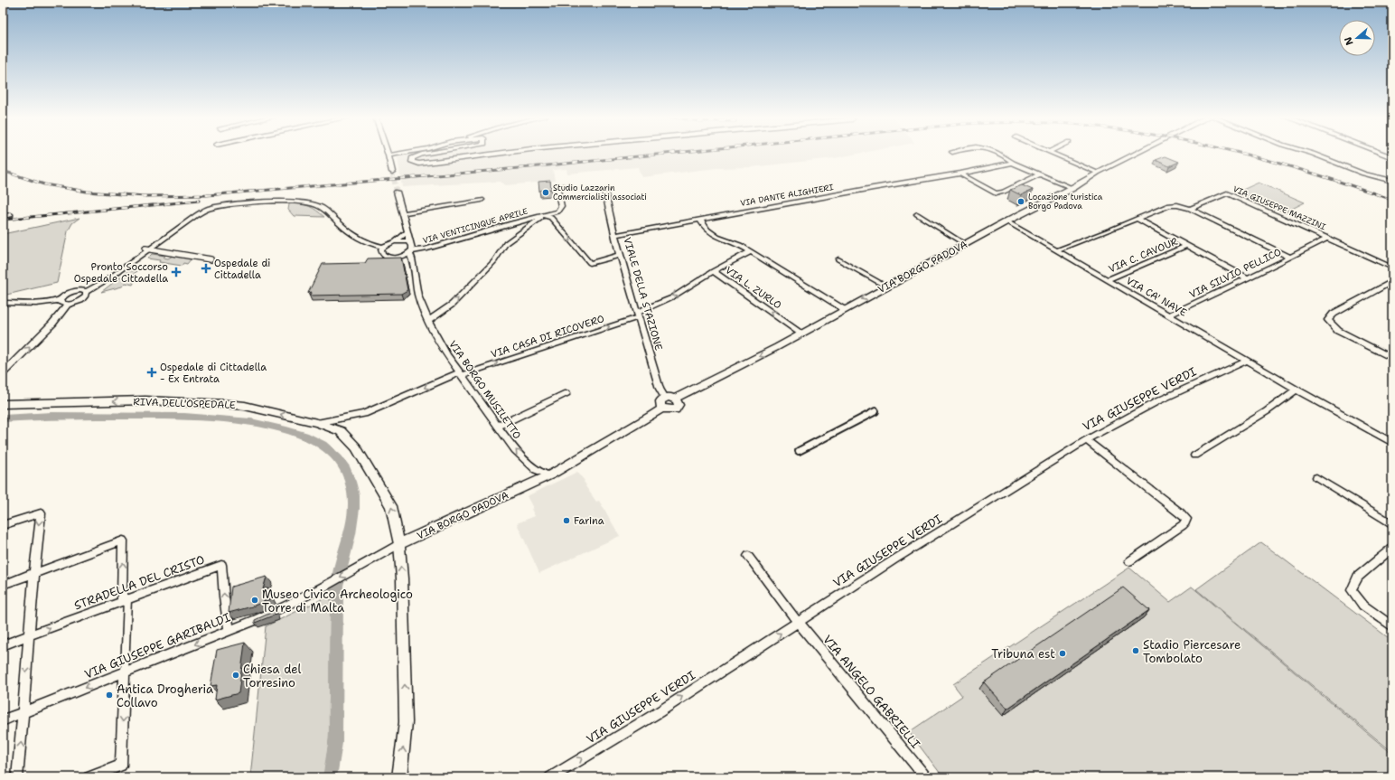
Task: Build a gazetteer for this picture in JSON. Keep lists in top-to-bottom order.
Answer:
{
  "streets": {
    "street": [
      "VIA DANTE ALIGHIERI",
      "VIA GIUSEPPE MAZZINI",
      "VIA VENTICINQUE APRILE",
      "VIA C. CAVOUR",
      "VIA BORGO PADOVA",
      "VIA SILVIO PELLICO",
      "VIA L. ZURLO",
      "VIALE DELLA STAZIONE",
      "VIA CA' NAVE",
      "VIA CASA DI RICOVERO",
      "VIA BORGO MUSILETTO",
      "VIA GIUSEPPE VERDI",
      "RIVA DELL'OSPEDALE",
      "STRADELLA DEL CRISTO",
      "VIA GIUSEPPE GARIBALDI",
      "VIA ANGELO GABRIELLI"
    ]
  },
  "crossings": [
    ["VIA DANTE ALIGHIERI", "VIALE DELLA STAZIONE"],
    ["VIA GIUSEPPE MAZZINI", "VIA SILVIO PELLICO"],
    ["VIA VENTICINQUE APRILE", "VIA BORGO MUSILETTO"],
    ["VIA C. CAVOUR", "VIA SILVIO PELLICO"],
    ["VIA C. CAVOUR", "VIA CA' NAVE"],
    ["VIA BORGO PADOVA", "VIA L. ZURLO"],
    ["VIA BORGO PADOVA", "VIALE DELLA STAZIONE"],
    ["VIA BORGO PADOVA", "VIA CA' NAVE"],
    ["VIA BORGO PADOVA", "VIA BORGO MUSILETTO"],
    ["VIA BORGO PADOVA", "RIVA DELL'OSPEDALE"],
    ["VIA BORGO PADOVA", "VIA GIUSEPPE GARIBALDI"],
    ["VIA SILVIO PELLICO", "VIA CA' NAVE"],
    ["VIA L. ZURLO", "VIALE DELLA STAZIONE"],
    ["VIA L. ZURLO", "VIA CASA DI RICOVERO"],
    ["VIALE DELLA STAZIONE", "VIA CASA DI RICOVERO"],
    ["VIA CA' NAVE", "VIA GIUSEPPE VERDI"],
    ["VIA CASA DI RICOVERO", "VIA BORGO MUSILETTO"],
    ["VIA CASA DI RICOVERO", "RIVA DELL'OSPEDALE"],
    ["VIA GIUSEPPE VERDI", "VIA ANGELO GABRIELLI"],
    ["RIVA DELL'OSPEDALE", "VIA GIUSEPPE GARIBALDI"],
    ["STRADELLA DEL CRISTO", "VIA GIUSEPPE GARIBALDI"]
  ],
  "one_way": ["VIA GIUSEPPE VERDI", "VIA GIUSEPPE GARIBALDI"],
  "places": {
    "other": [
      "Studio Lazzarin Commercialisti associati",
      "Locazione turistica Borgo Padova",
      "Farina",
      "Museo Civico Archeologico Torre di Malta",
      "Stadio Piercesare Tombolato",
      "Tribuna est",
      "Chiesa del Torresino",
      "Antica Drogheria Collavo"
    ],
    "health": ["Ospedale di Cittadella", "Pronto Soccorso Ospedale Cittadella", "Ospedale di Cittadella - Ex Entrata"]
  },
  "north": "left"
}
